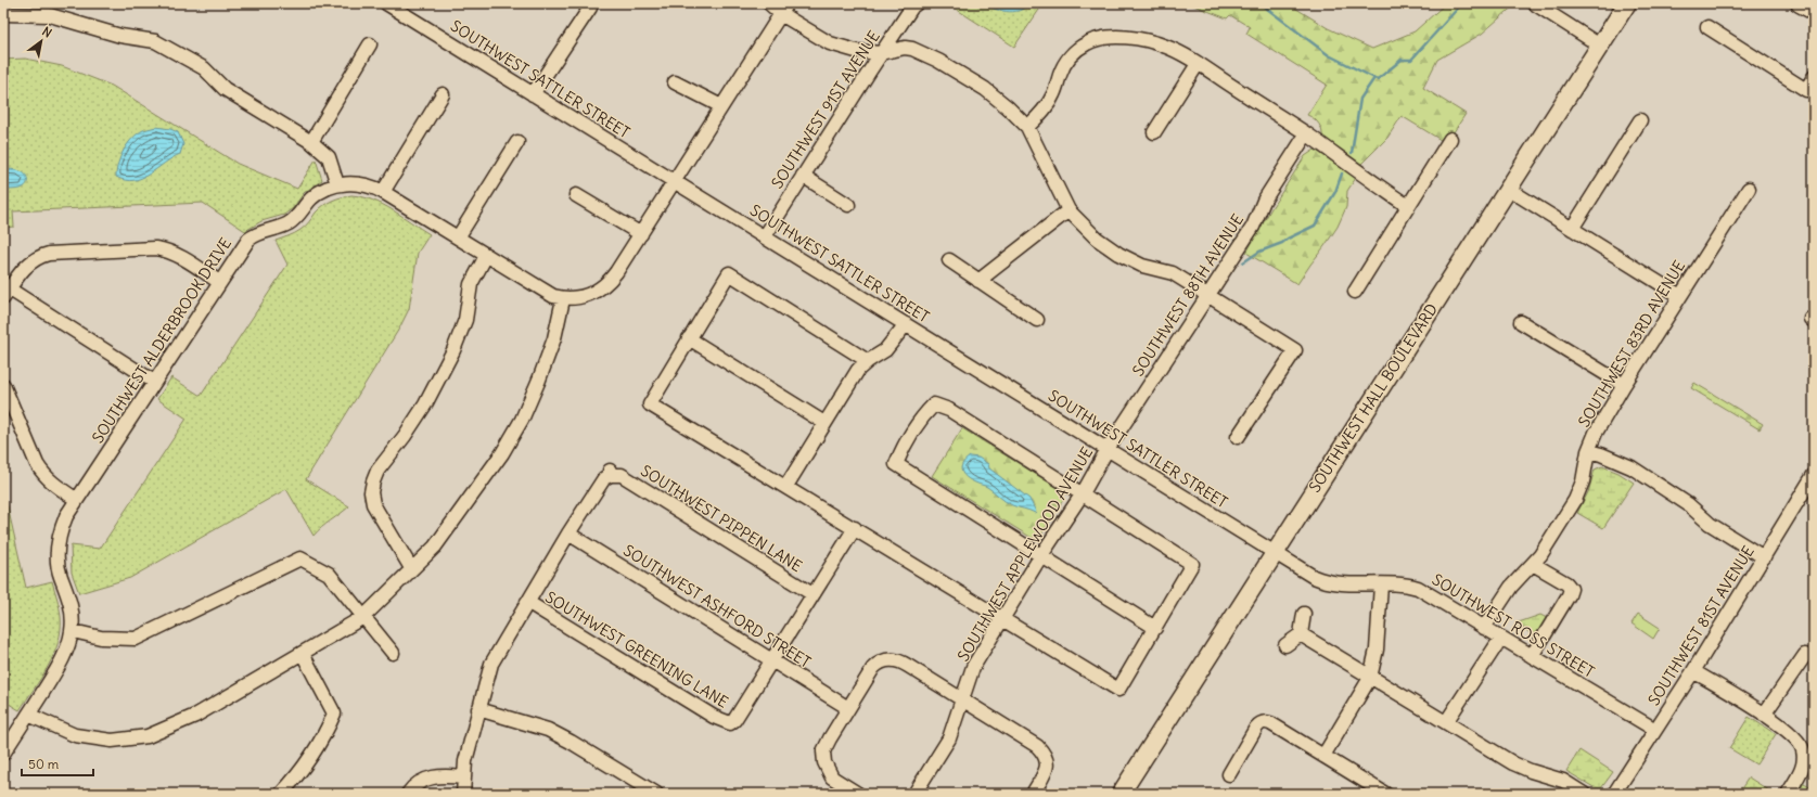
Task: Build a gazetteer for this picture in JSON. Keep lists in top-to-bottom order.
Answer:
{
  "streets": {
    "main road": ["SOUTHWEST HALL BOULEVARD"],
    "street": [
      "SOUTHWEST SATTLER STREET",
      "SOUTHWEST 91ST AVENUE",
      "SOUTHWEST 88TH AVENUE",
      "SOUTHWEST ALDERBROOK DRIVE",
      "SOUTHWEST 83RD AVENUE",
      "SOUTHWEST PIPPEN LANE",
      "SOUTHWEST APPLEWOOD AVENUE",
      "SOUTHWEST ASHFORD STREET",
      "SOUTHWEST ROSS STREET",
      "SOUTHWEST 81ST AVENUE",
      "SOUTHWEST GREENING LANE"
    ]
  },
  "crossings": [
    ["SOUTHWEST SATTLER STREET", "SOUTHWEST 91ST AVENUE"],
    ["SOUTHWEST SATTLER STREET", "SOUTHWEST 88TH AVENUE"],
    ["SOUTHWEST SATTLER STREET", "SOUTHWEST ALDERBROOK DRIVE"],
    ["SOUTHWEST SATTLER STREET", "SOUTHWEST HALL BOULEVARD"],
    ["SOUTHWEST SATTLER STREET", "SOUTHWEST APPLEWOOD AVENUE"],
    ["SOUTHWEST SATTLER STREET", "SOUTHWEST ROSS STREET"],
    ["SOUTHWEST 88TH AVENUE", "SOUTHWEST APPLEWOOD AVENUE"],
    ["SOUTHWEST 83RD AVENUE", "SOUTHWEST ROSS STREET"],
    ["SOUTHWEST HALL BOULEVARD", "SOUTHWEST ROSS STREET"],
    ["SOUTHWEST PIPPEN LANE", "SOUTHWEST ASHFORD STREET"],
    ["SOUTHWEST ASHFORD STREET", "SOUTHWEST GREENING LANE"],
    ["SOUTHWEST ROSS STREET", "SOUTHWEST 81ST AVENUE"]
  ],
  "scale_bar": "50 m",
  "north": "top right"
}
